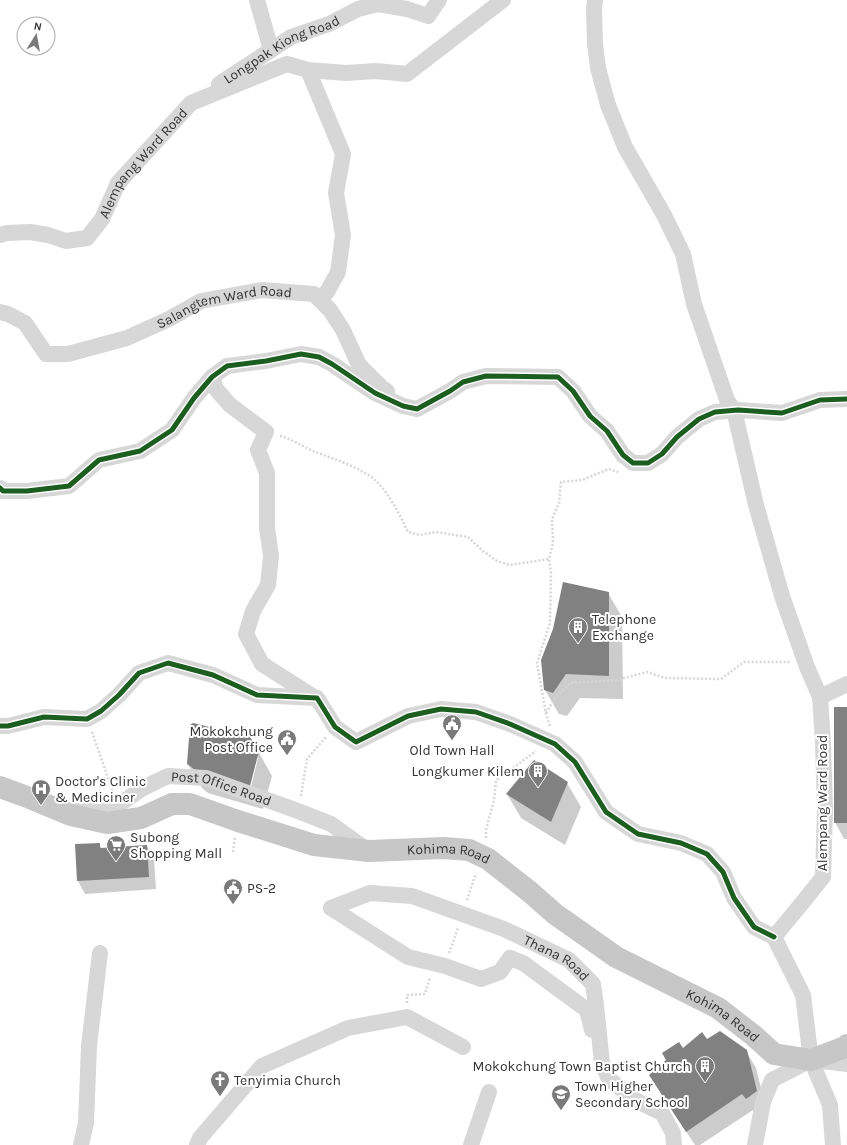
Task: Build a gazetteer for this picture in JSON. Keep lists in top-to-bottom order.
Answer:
{
  "streets": {
    "highway": ["Kohima Road"],
    "street": [
      "Longpak Kiong Road",
      "Alempang Ward Road",
      "Salangtem Ward Road",
      "Post Office Road",
      "Thana Road"
    ]
  },
  "crossings": [
    ["Longpak Kiong Road", "Alempang Ward Road"],
    ["Post Office Road", "Kohima Road"]
  ],
  "places": {
    "building": ["Telephone Exchange", "Longkumer Kilem", "Mokokchung Town Baptist Church"],
    "public building": ["Old Town Hall", "Mokokchung Post Office", "PS-2"],
    "hospital": ["Doctor's Clinic & Mediciner"],
    "supermarket": ["Subong Shopping Mall"],
    "church": ["Tenyimia Church"],
    "school or university": ["Town Higher Secondary School"]
  },
  "north": "top"
}
